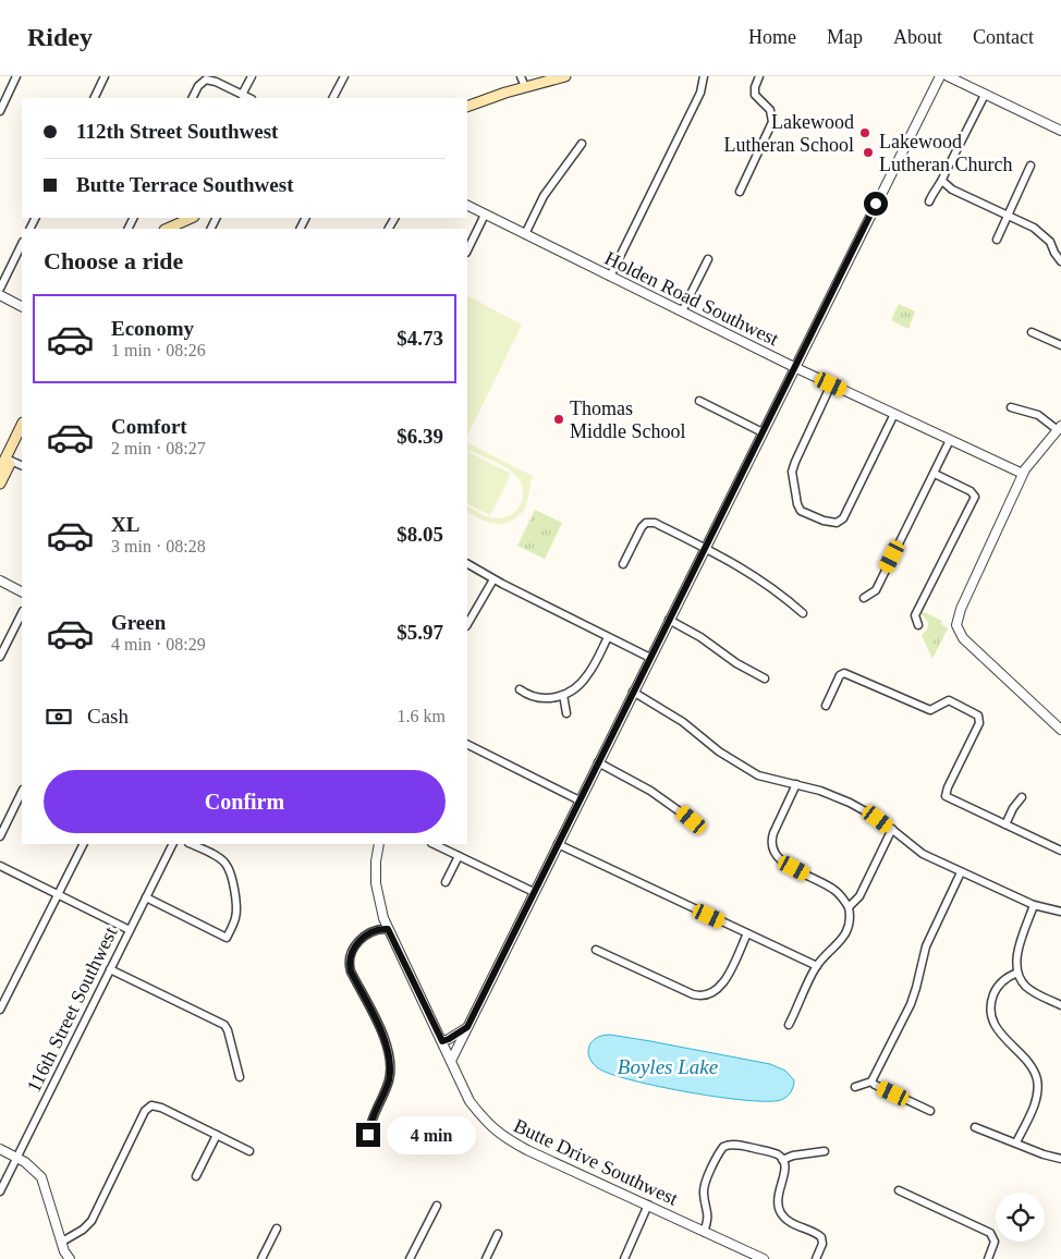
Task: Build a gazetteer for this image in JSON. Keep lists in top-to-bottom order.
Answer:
{
  "streets": {
    "street": ["Holden Road Southwest", "116th Street Southwest", "Butte Drive Southwest"]
  },
  "water": ["Boyles Lake"],
  "places": ["Lakewood Lutheran School", "Lakewood Lutheran Church", "Thomas Middle School"],
  "page": {
    "header": "Ridey",
    "nav": [
      "Home",
      "Map",
      "About",
      "Contact"
    ],
    "banner": ["112th Street Southwest", "Butte Terrace Southwest"],
    "heading": "Choose a ride",
    "list": [
      {
        "name": "Economy",
        "note": "1 min · 08:26",
        "value": "$4.73"
      },
      {
        "name": "Comfort",
        "note": "2 min · 08:27",
        "value": "$6.39"
      },
      {
        "name": "XL",
        "note": "3 min · 08:28",
        "value": "$8.05"
      },
      {
        "name": "Green",
        "note": "4 min · 08:29",
        "value": "$5.97"
      }
    ],
    "pay": ["Cash", "1.6 km"],
    "buttons": "Confirm",
    "bubble": "4 min"
  }
}
